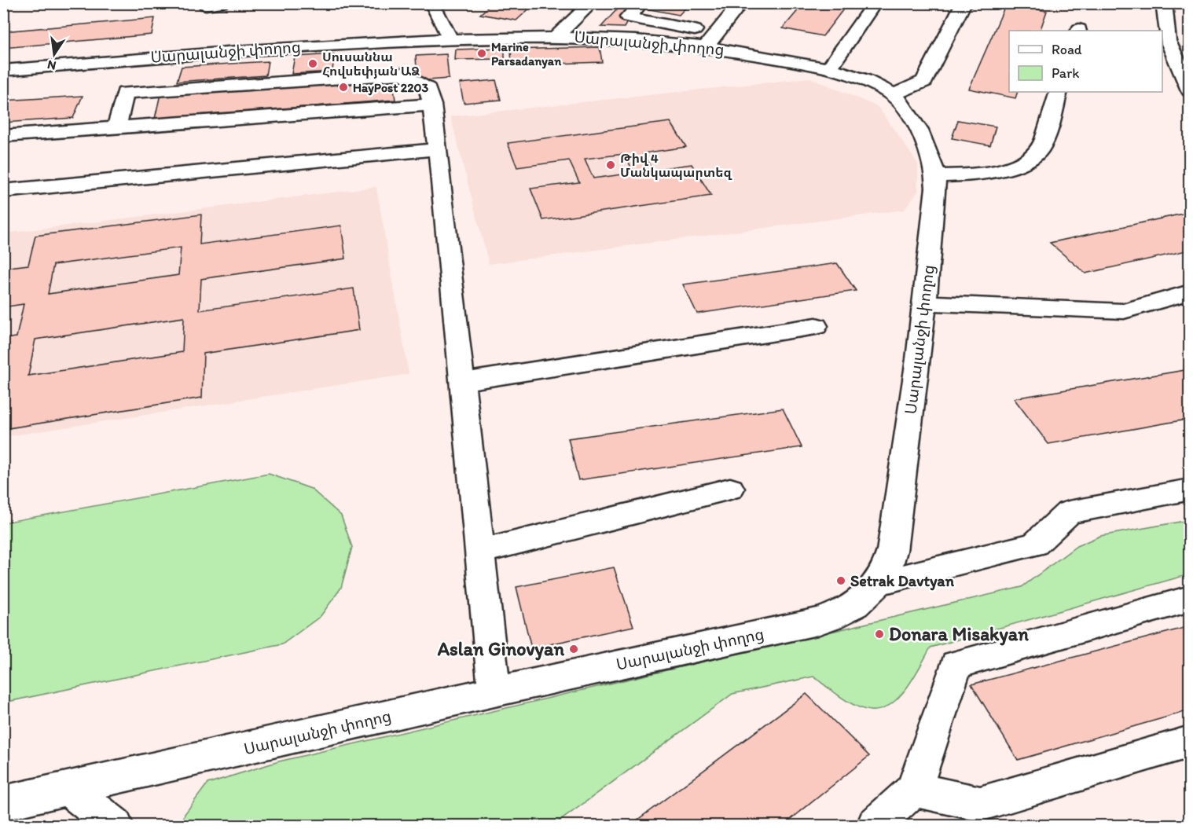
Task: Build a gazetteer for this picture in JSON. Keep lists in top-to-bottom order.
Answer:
{
  "streets": {
    "street": ["Սարալանջի փողոց"]
  },
  "places": [
    "Marine Parsadanyan",
    "Սուսաննա Հովսեփյան ԱՁ",
    "HayPost 2203",
    "Թիվ 4 Մանկապարտեզ",
    "Setrak Davtyan",
    "Donara Misakyan",
    "Aslan Ginovyan"
  ],
  "legend": ["Road", "Park"],
  "north": "bottom"
}
